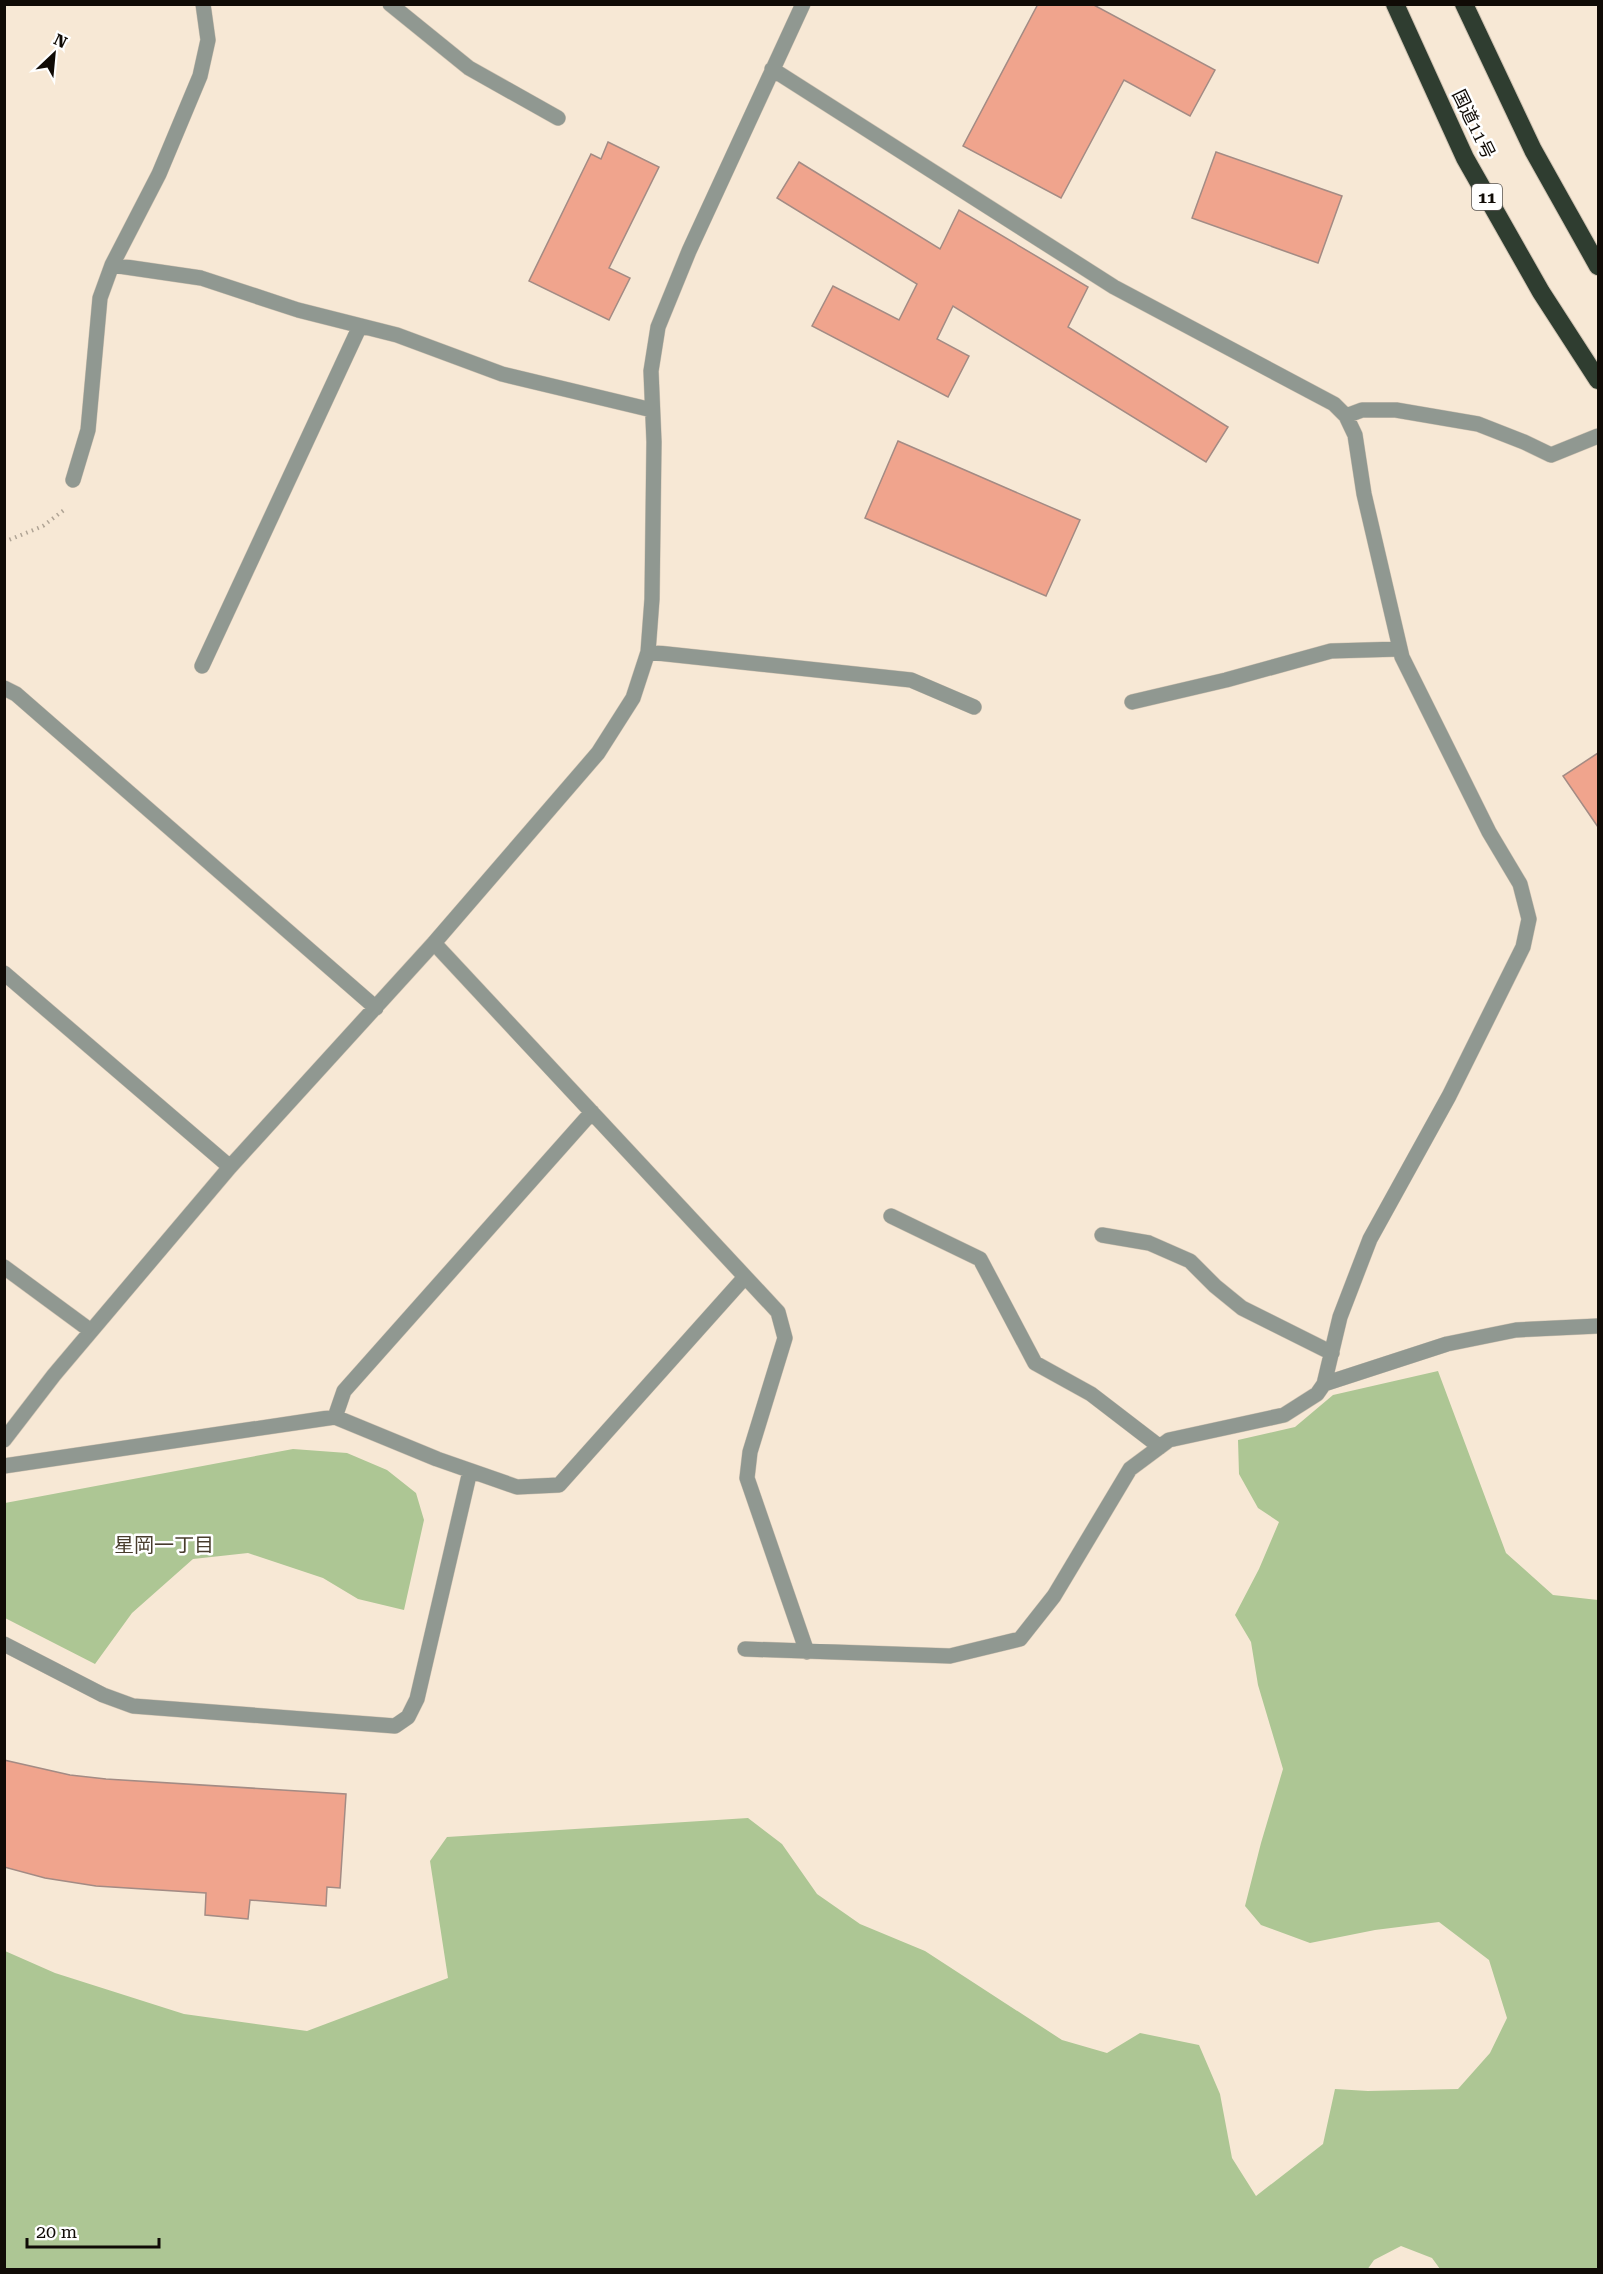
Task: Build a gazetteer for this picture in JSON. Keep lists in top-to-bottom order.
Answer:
{
  "streets": {
    "highway": ["国道11号", "11"]
  },
  "districts": ["星岡一丁目"],
  "scale_bar": "20 m",
  "north": "top right"
}
